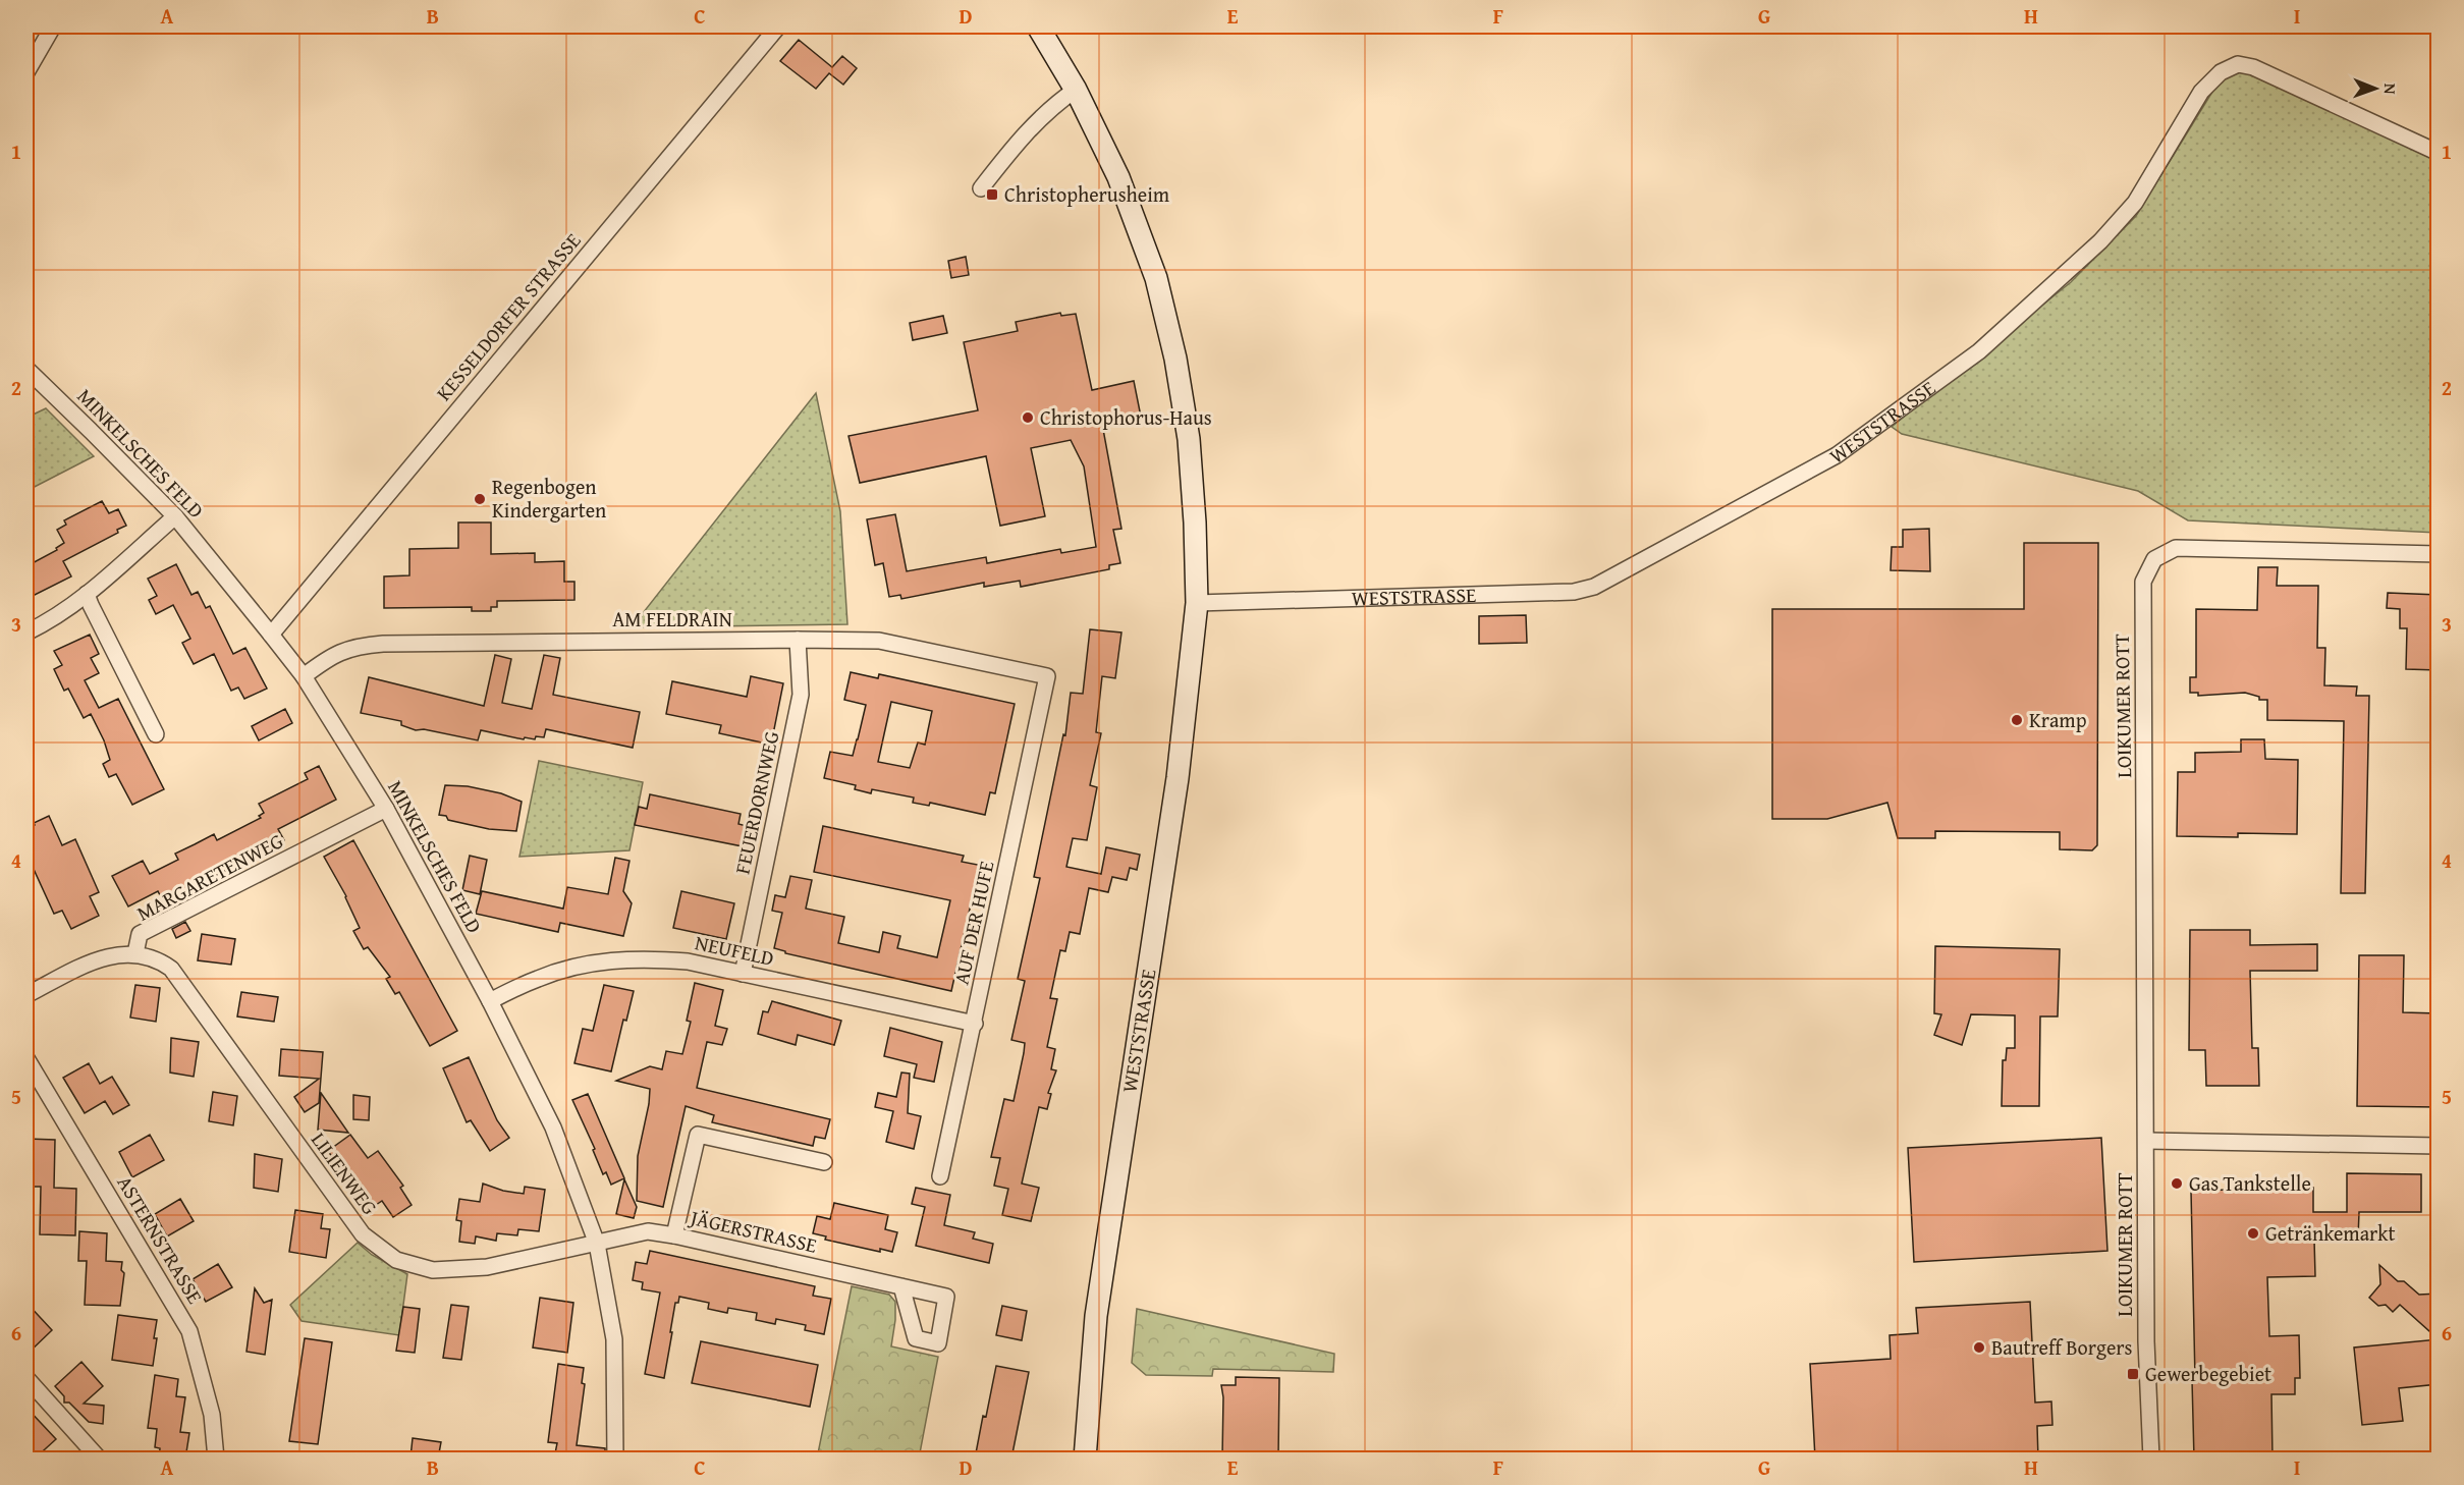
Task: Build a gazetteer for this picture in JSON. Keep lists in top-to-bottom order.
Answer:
{
  "streets": {
    "main road": ["WESTSTRASSE"],
    "street": [
      "KESSELDORFER STRASSE",
      "MINKELSCHES FELD",
      "AM FELDRAIN",
      "LOIKUMER ROTT",
      "FEUERDORNWEG",
      "MARGARETENWEG",
      "AUF DER HUFE",
      "NEUFELD",
      "LILIENWEG",
      "JÄGERSTRASSE",
      "ASTERNSTRASSE"
    ]
  },
  "crossings": [
    ["KESSELDORFER STRASSE", "MINKELSCHES FELD"],
    ["MINKELSCHES FELD", "AM FELDRAIN"],
    ["MINKELSCHES FELD", "MARGARETENWEG"],
    ["MINKELSCHES FELD", "NEUFELD"],
    ["MINKELSCHES FELD", "LILIENWEG"],
    ["MINKELSCHES FELD", "JÄGERSTRASSE"],
    ["AM FELDRAIN", "FEUERDORNWEG"],
    ["AM FELDRAIN", "AUF DER HUFE"],
    ["FEUERDORNWEG", "NEUFELD"],
    ["MARGARETENWEG", "LILIENWEG"],
    ["AUF DER HUFE", "NEUFELD"],
    ["LILIENWEG", "JÄGERSTRASSE"]
  ],
  "places": {
    "transit": ["Christopherusheim", "Gewerbegebiet"],
    "other": [
      "Christophorus-Haus",
      "Regenbogen Kindergarten",
      "Kramp",
      "Gas Tankstelle",
      "Getränkemarkt",
      "Bautreff Borgers"
    ]
  },
  "north": "right",
  "grid": {
    "columns": [
      "A",
      "B",
      "C",
      "D",
      "E",
      "F",
      "G",
      "H",
      "I"
    ],
    "rows": [
      "1",
      "2",
      "3",
      "4",
      "5",
      "6"
    ]
  }
}
